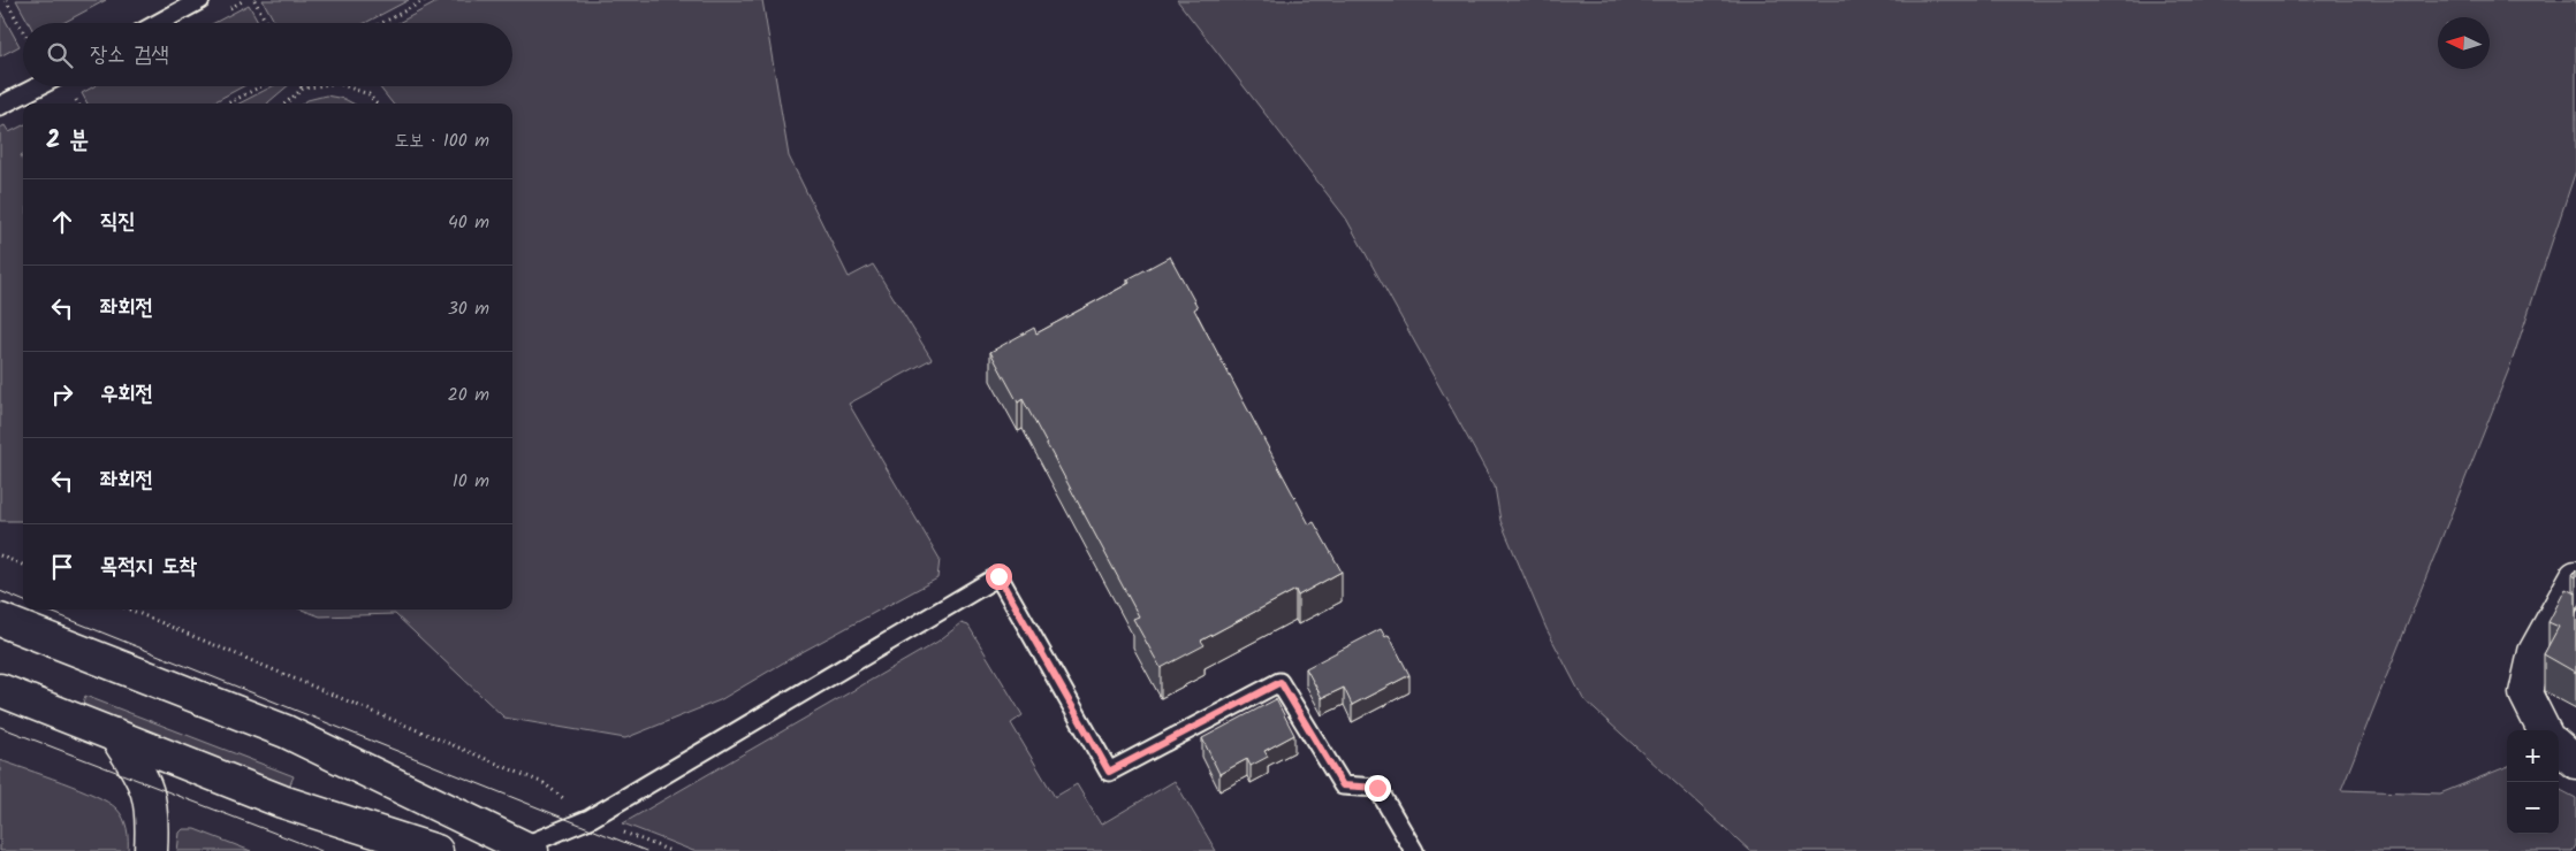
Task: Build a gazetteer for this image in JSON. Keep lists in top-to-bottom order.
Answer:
{
  "north": "left",
  "page": {
    "search": "장소 검색",
    "heading": ["2 분", "도보 · 100 m"],
    "list": [
      ["직진", "40 m"],
      ["좌회전", "30 m"],
      ["우회전", "20 m"],
      ["좌회전", "10 m"],
      "목적지 도착"
    ],
    "map_buttons": ["+", "−"]
  }
}
